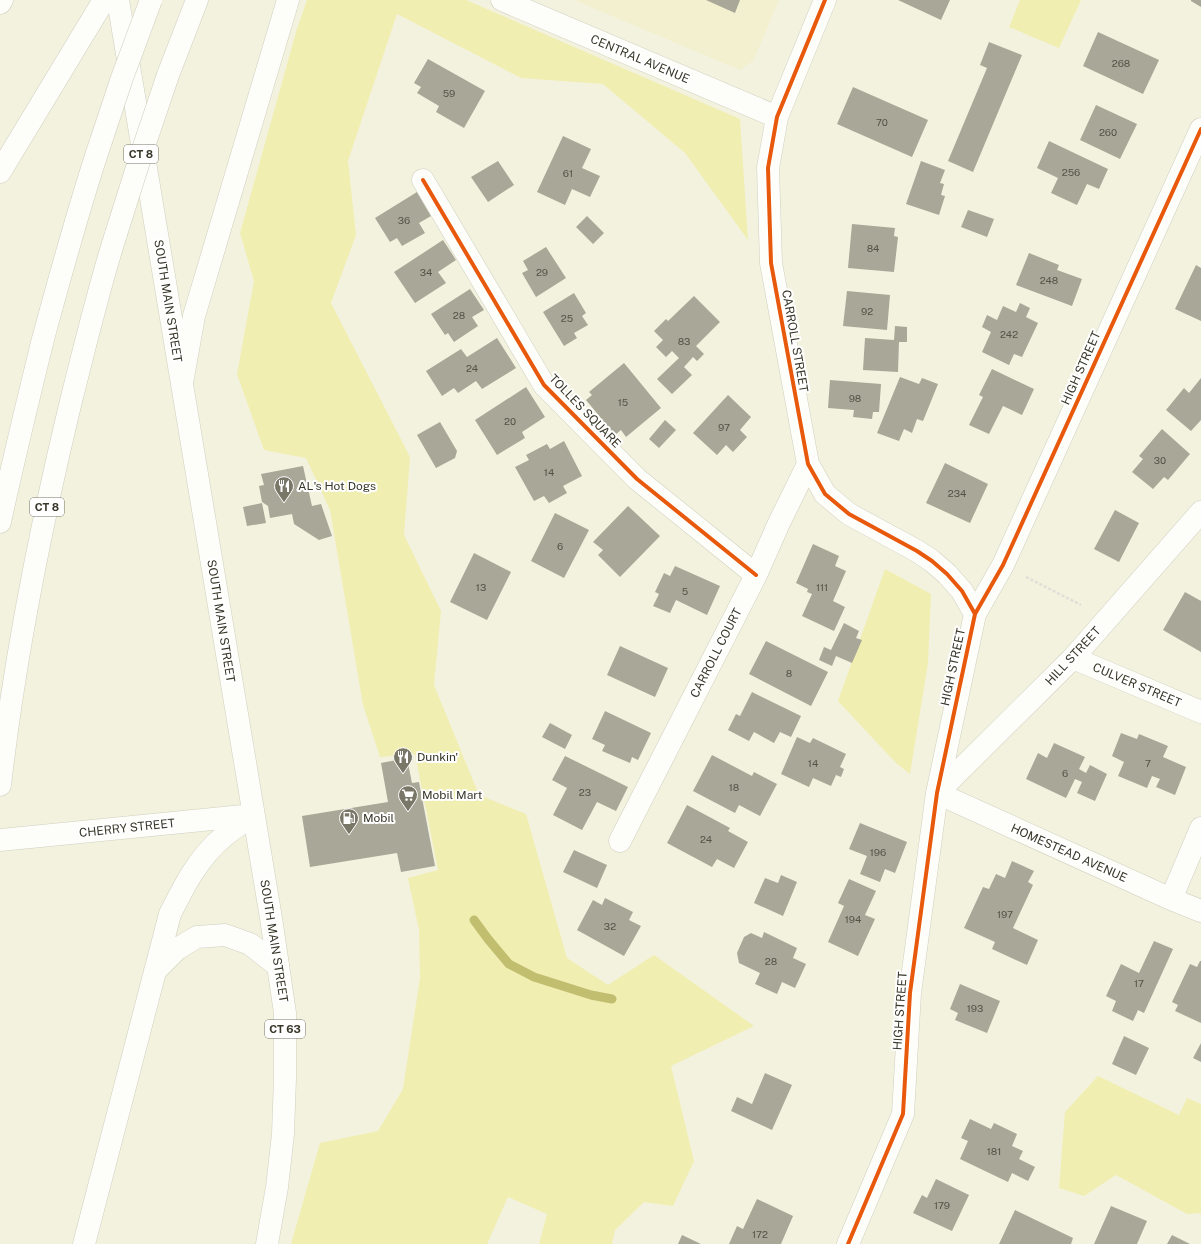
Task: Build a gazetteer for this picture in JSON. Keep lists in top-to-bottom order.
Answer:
{
  "streets": {
    "main road": [
      "CENTRAL AVENUE",
      "CT 8",
      "SOUTH MAIN STREET",
      "CARROLL STREET",
      "HIGH STREET",
      "TOLLES SQUARE",
      "CARROLL COURT",
      "HILL STREET",
      "CULVER STREET",
      "CHERRY STREET",
      "HOMESTEAD AVENUE",
      "CT 63"
    ]
  },
  "crossings": [
    ["CENTRAL AVENUE", "CARROLL STREET"],
    ["SOUTH MAIN STREET", "CHERRY STREET"],
    ["CARROLL STREET", "HIGH STREET"],
    ["CARROLL STREET", "CARROLL COURT"],
    ["HIGH STREET", "HILL STREET"],
    ["HIGH STREET", "HOMESTEAD AVENUE"],
    ["TOLLES SQUARE", "CARROLL COURT"],
    ["HILL STREET", "CULVER STREET"],
    ["HILL STREET", "HOMESTEAD AVENUE"]
  ],
  "places": {
    "restaurant": ["AL's Hot Dogs", "Dunkin'"],
    "supermarket": ["Mobil Mart"],
    "fuel station": ["Mobil"]
  },
  "house_numbers": [
    "268",
    "59",
    "70",
    "260",
    "256",
    "61",
    "36",
    "84",
    "34",
    "29",
    "248",
    "92",
    "28",
    "25",
    "242",
    "83",
    "24",
    "98",
    "15",
    "20",
    "97",
    "30",
    "14",
    "234",
    "6",
    "13",
    "111",
    "5",
    "8",
    "14",
    "7",
    "6",
    "18",
    "23",
    "24",
    "196",
    "197",
    "194",
    "32",
    "28",
    "17",
    "193",
    "181",
    "179",
    "172"
  ]
}
